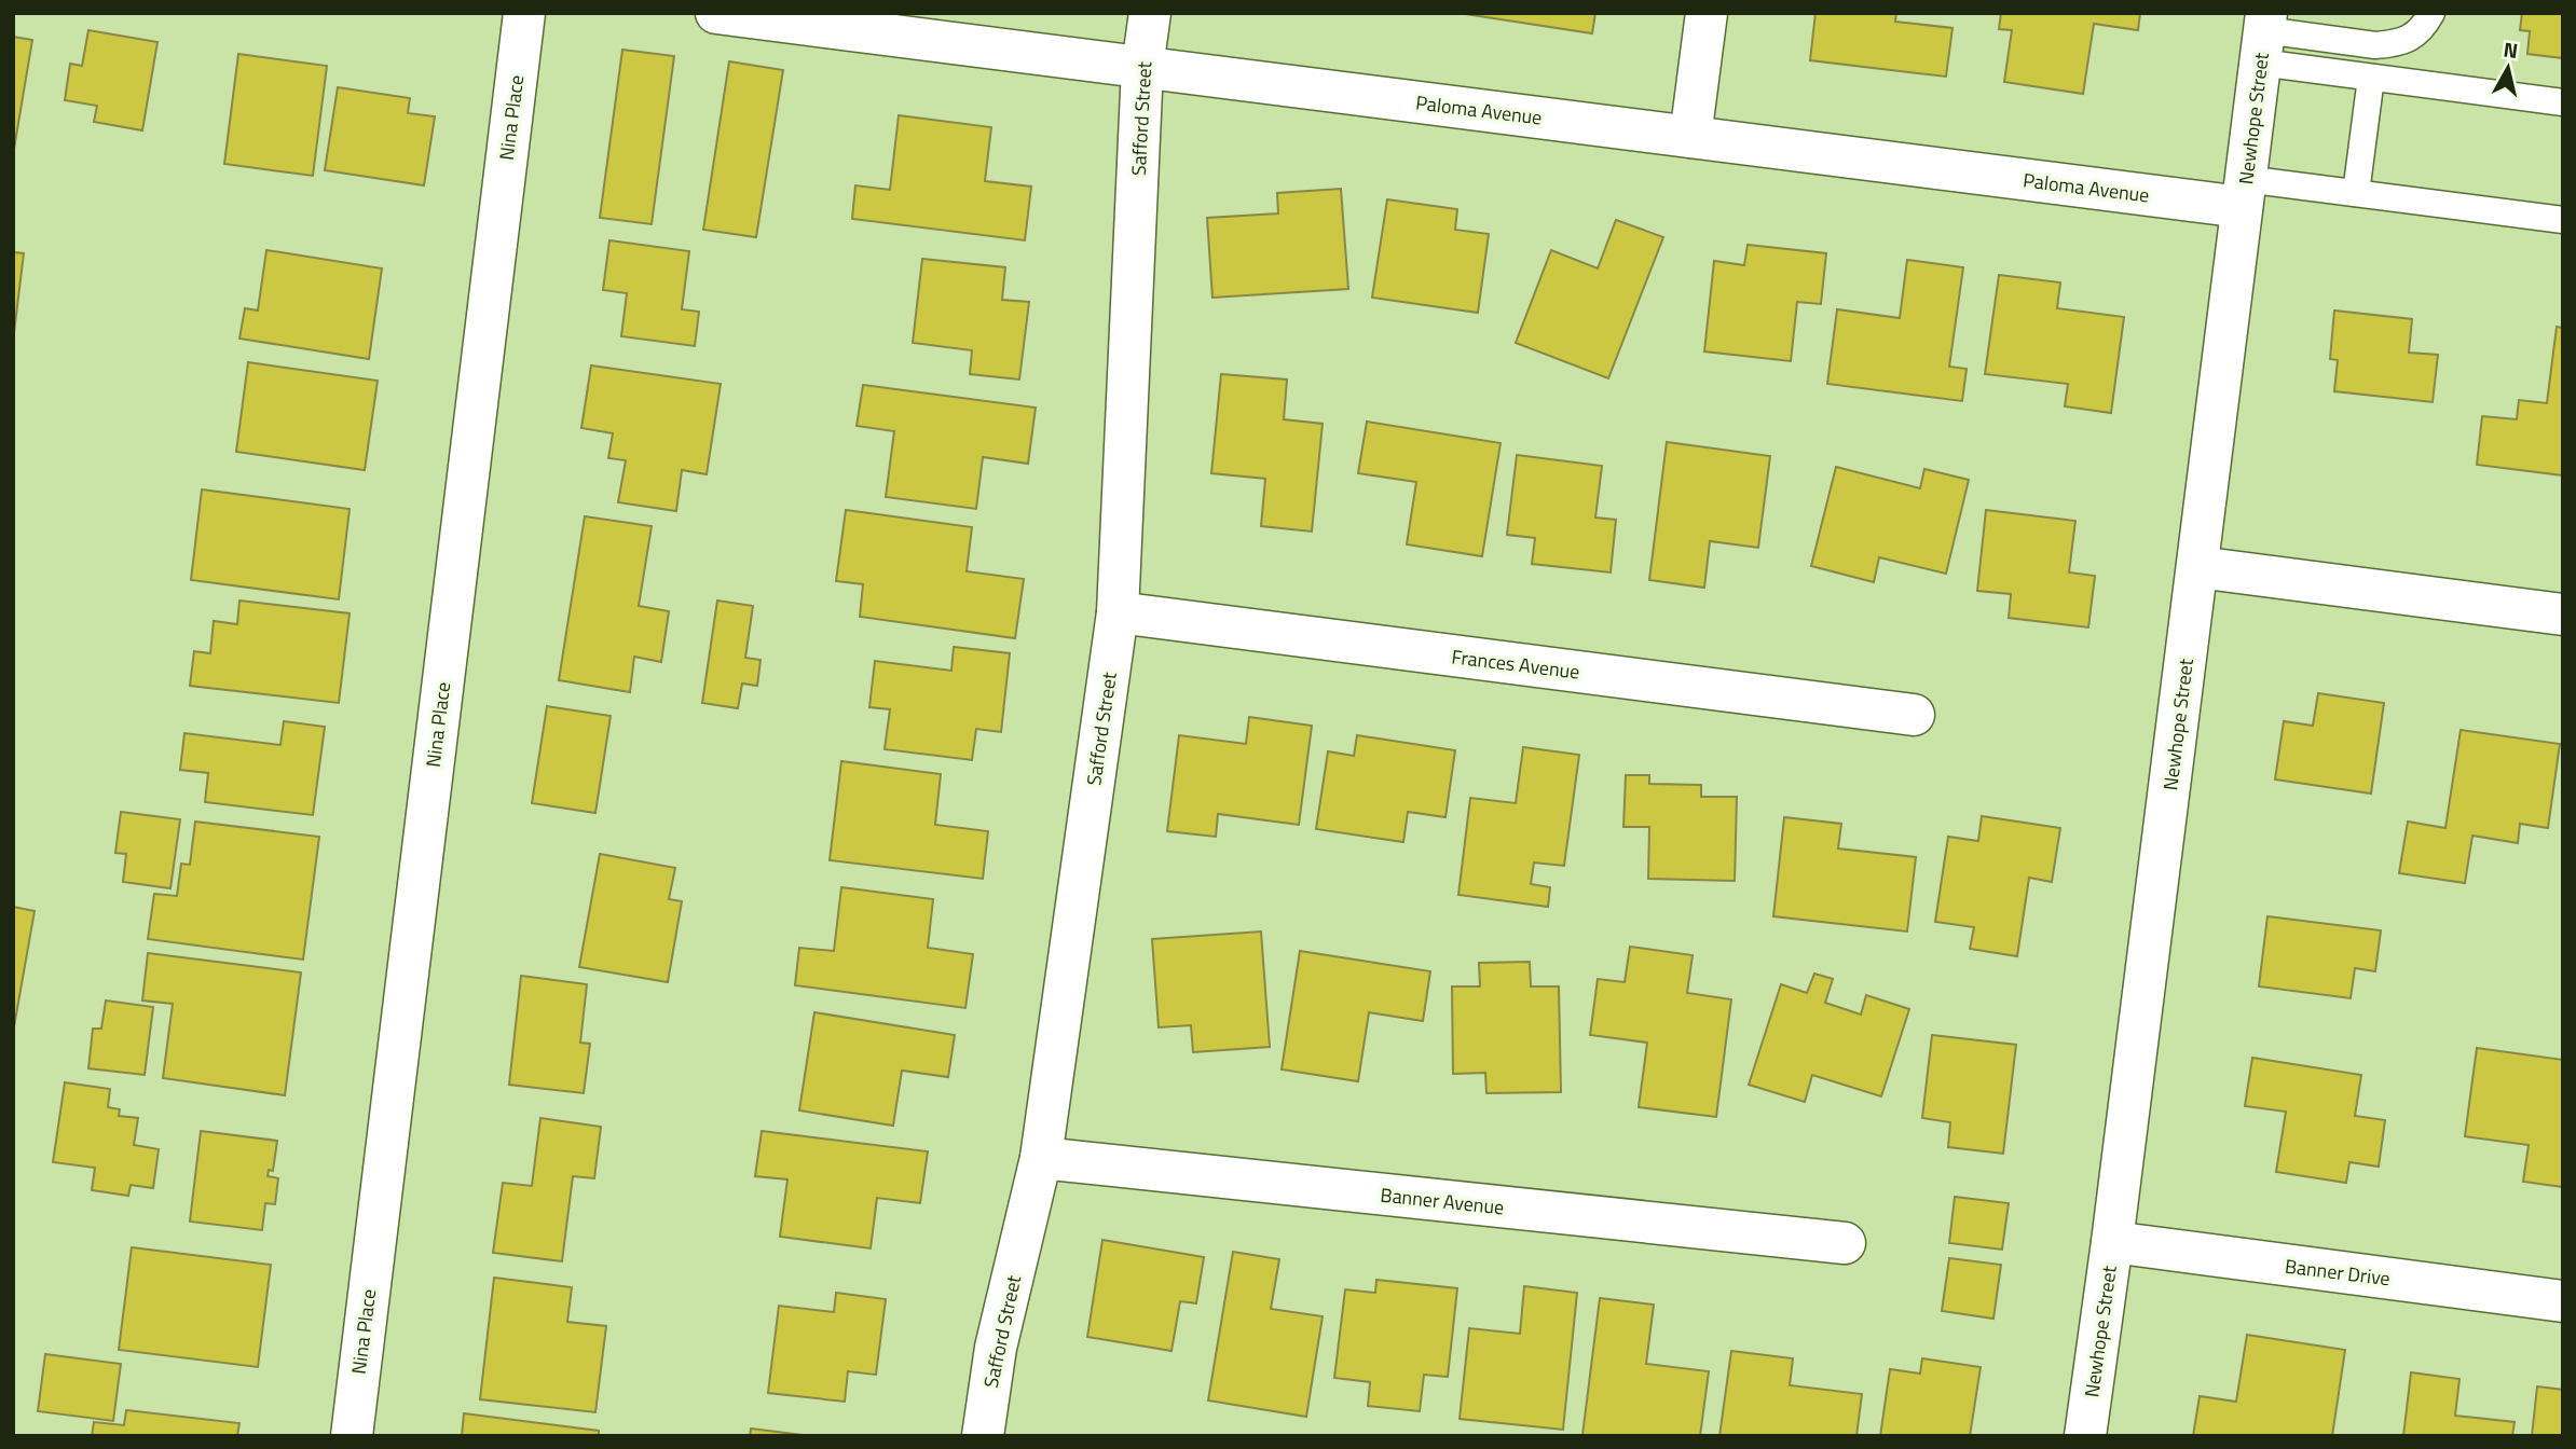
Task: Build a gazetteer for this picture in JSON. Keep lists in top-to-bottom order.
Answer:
{
  "streets": {
    "street": [
      "Paloma Avenue",
      "Nina Place",
      "Safford Street",
      "Newhope Street",
      "Frances Avenue",
      "Banner Avenue",
      "Banner Drive"
    ]
  },
  "crossings": [
    ["Paloma Avenue", "Safford Street"],
    ["Paloma Avenue", "Newhope Street"],
    ["Safford Street", "Frances Avenue"],
    ["Safford Street", "Banner Avenue"],
    ["Newhope Street", "Banner Drive"]
  ],
  "north": "top"
}
